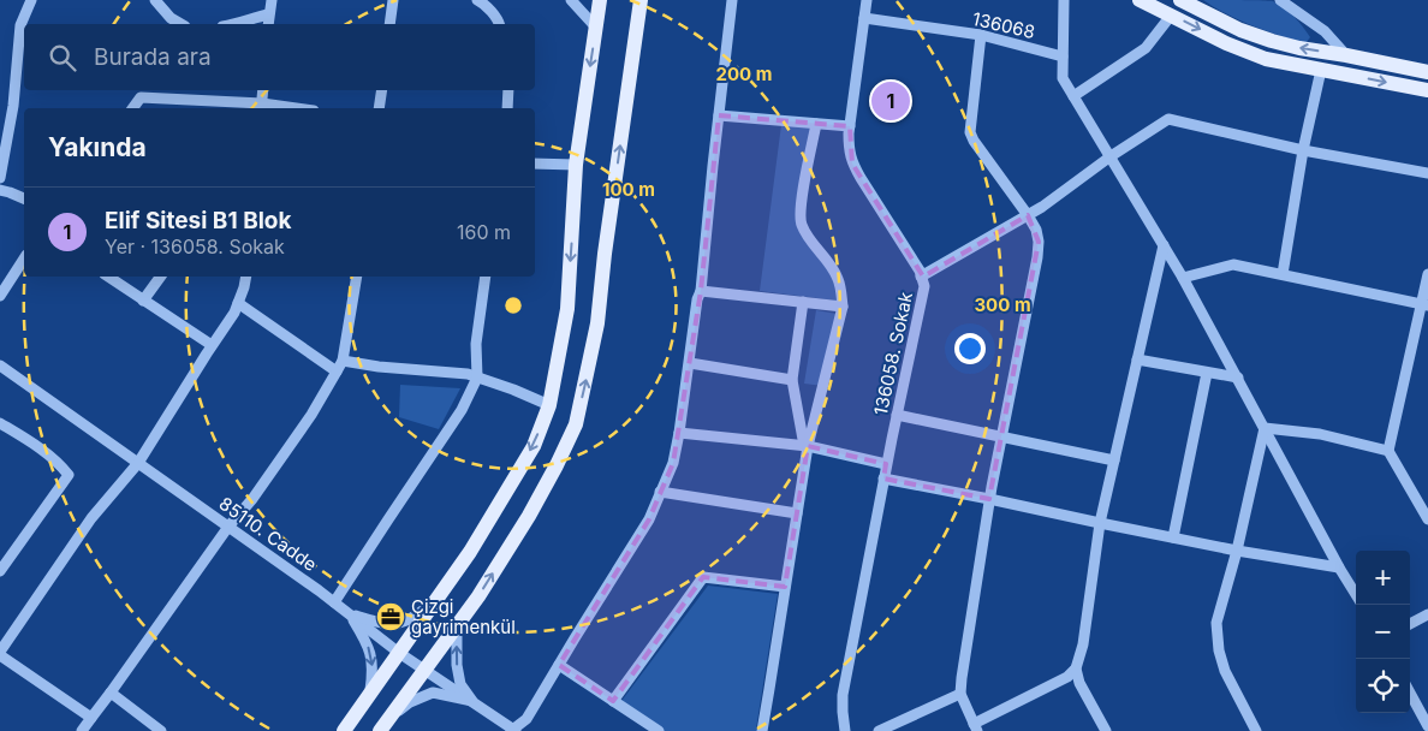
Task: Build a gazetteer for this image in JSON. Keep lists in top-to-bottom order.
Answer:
{
  "streets": {
    "street": ["136068", "136058. Sokak", "85110. Cadde"]
  },
  "crossings": [
    ["136068", "136058. Sokak"]
  ],
  "places": {
    "office": ["Çizgi gayrimenkül"]
  },
  "page": {
    "search": "Burada ara",
    "pins": "1",
    "heading": "Yakında",
    "list": [
      {
        "mark": "1",
        "name": "Elif Sitesi B1 Blok",
        "note": "Yer · 136058. Sokak",
        "value": "160 m"
      }
    ],
    "map_buttons": ["+", "−"]
  },
  "rings": ["200 m", "100 m", "300 m"]
}
